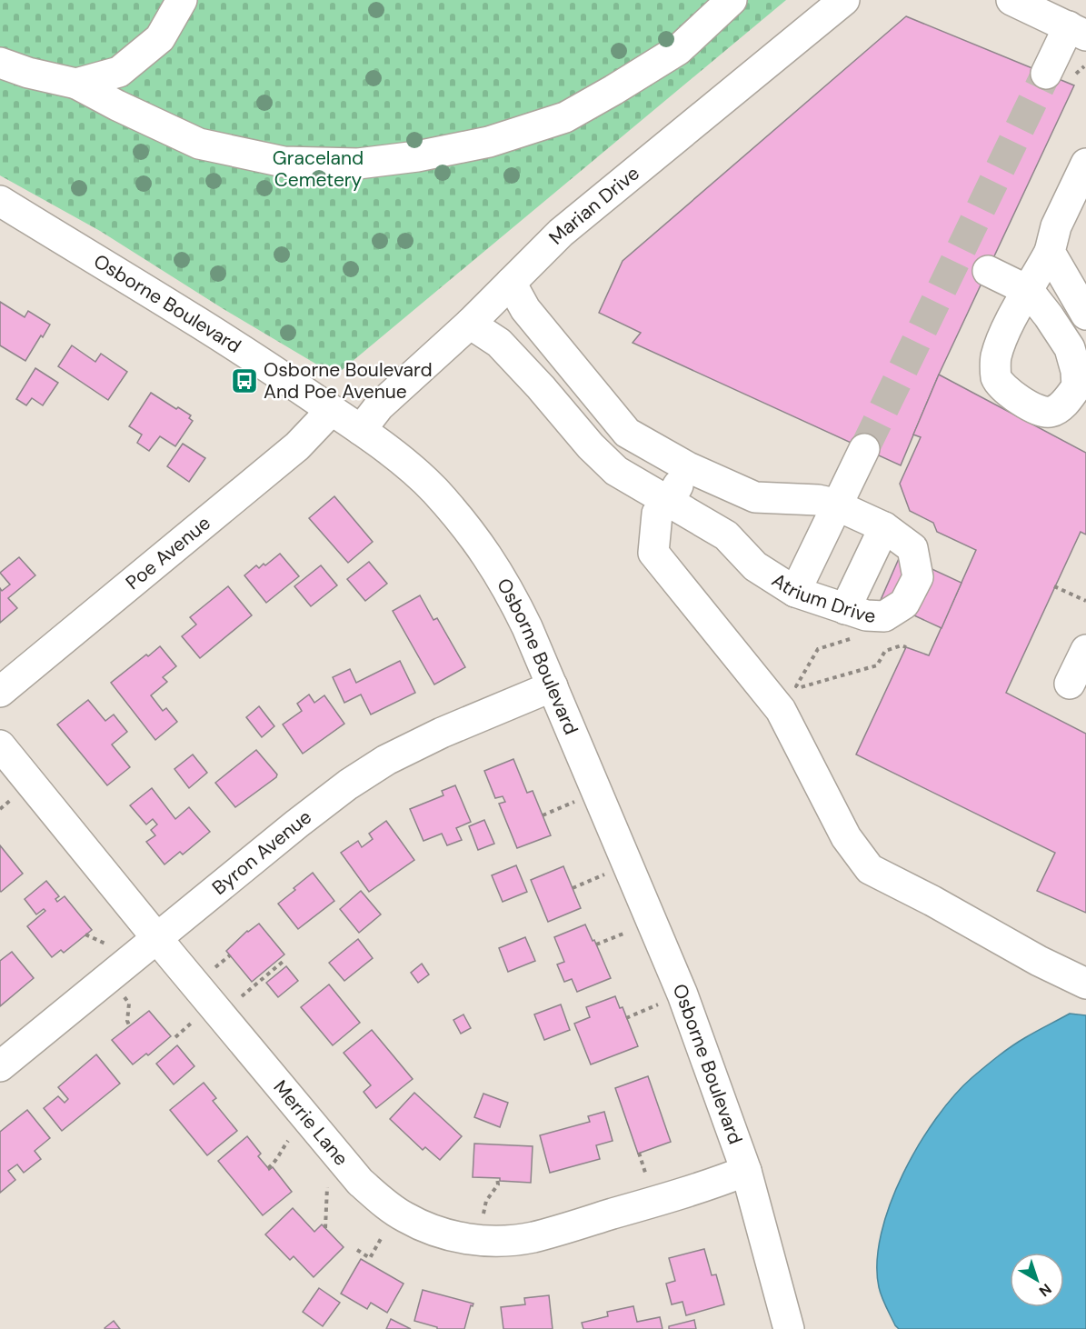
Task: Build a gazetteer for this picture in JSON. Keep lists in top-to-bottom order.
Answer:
{
  "streets": {
    "street": [
      "Marian Drive",
      "Osborne Boulevard",
      "Poe Avenue",
      "Atrium Drive",
      "Byron Avenue",
      "Merrie Lane"
    ]
  },
  "crossings": [
    ["Marian Drive", "Osborne Boulevard"],
    ["Marian Drive", "Atrium Drive"],
    ["Osborne Boulevard", "Poe Avenue"],
    ["Osborne Boulevard", "Byron Avenue"],
    ["Osborne Boulevard", "Merrie Lane"],
    ["Byron Avenue", "Merrie Lane"]
  ],
  "parks": ["Graceland Cemetery"],
  "places": {
    "bus stop": ["Osborne Boulevard And Poe Avenue"]
  },
  "north": "bottom right"
}
